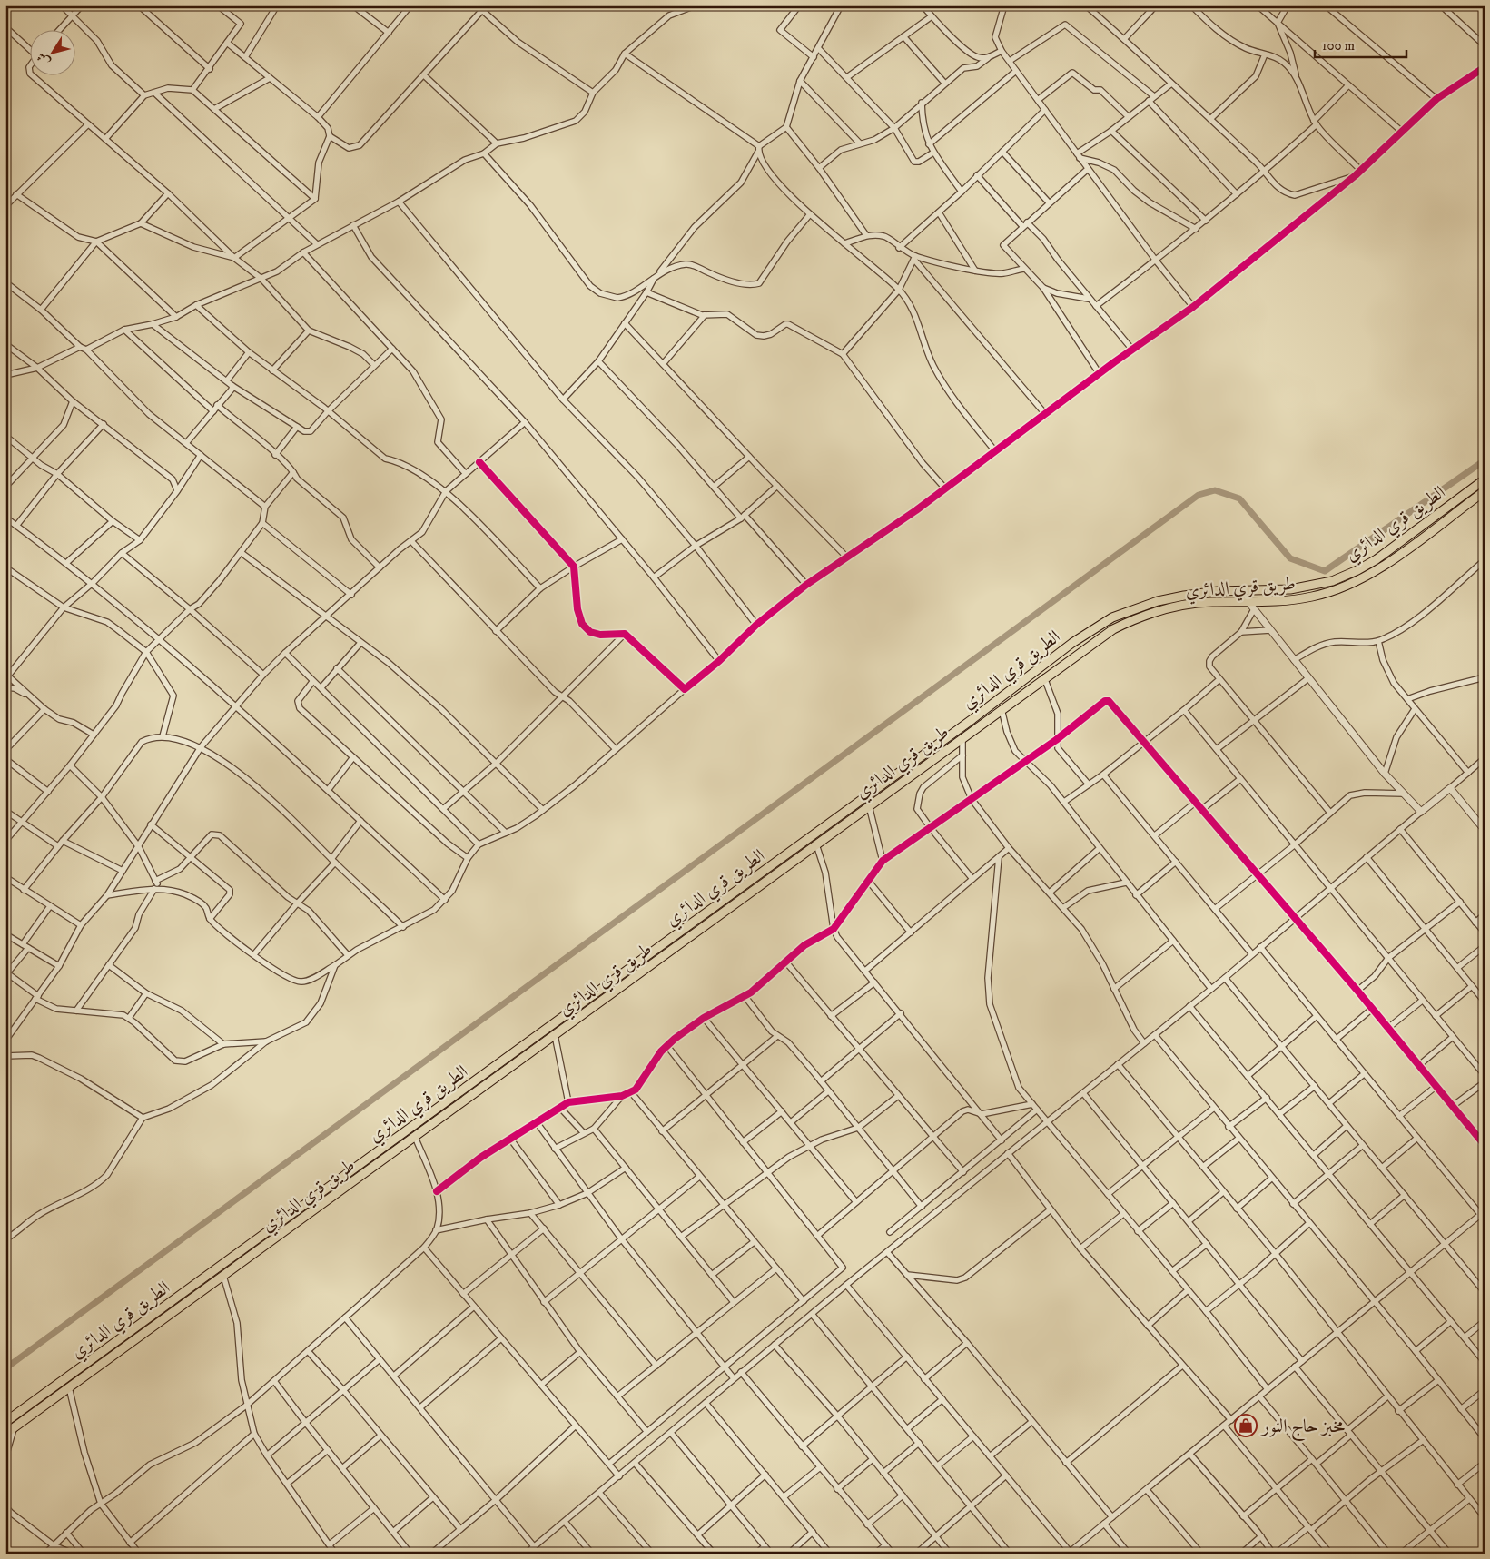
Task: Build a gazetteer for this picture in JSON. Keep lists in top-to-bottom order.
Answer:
{
  "streets": {
    "highway": ["الطريق قري الدائري", "طريق قري الدائري"]
  },
  "places": {
    "shop": ["مخبز حاج النور"]
  },
  "scale_bar": "100 m",
  "north": "bottom left"
}
